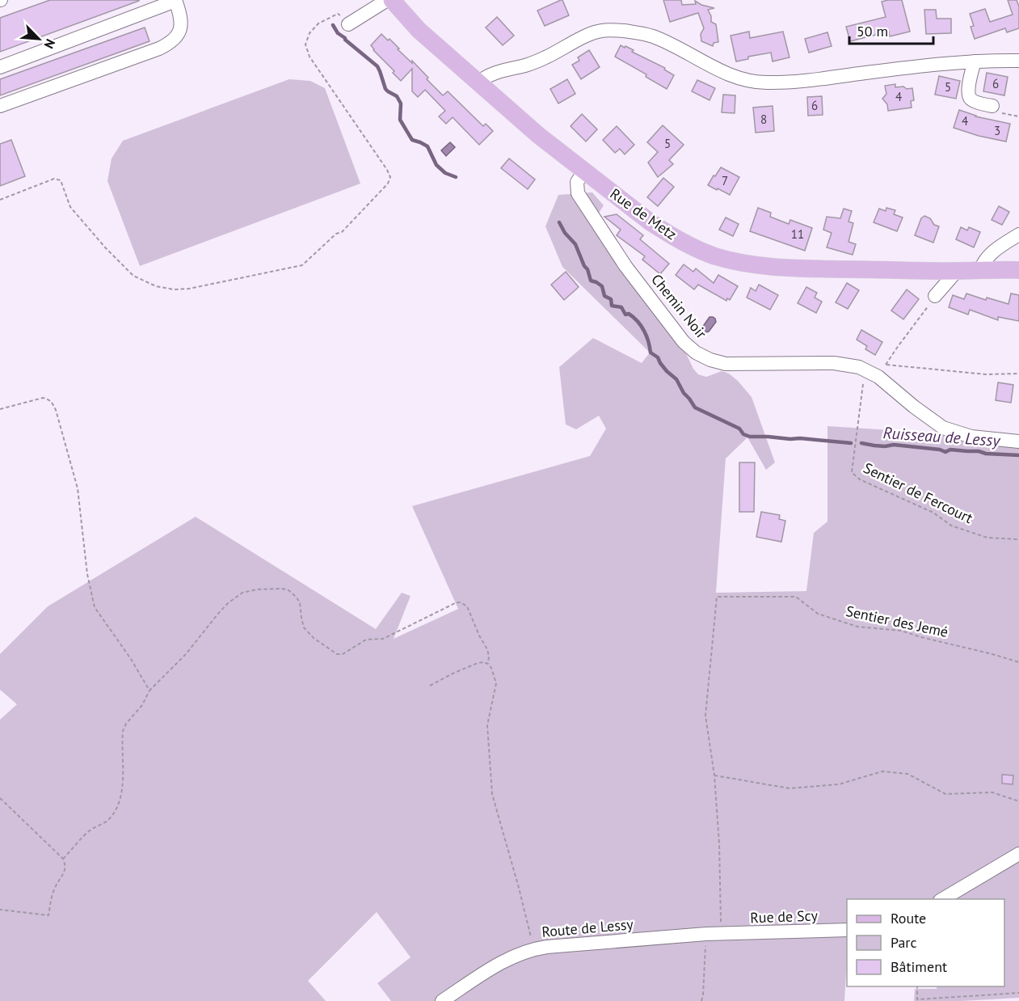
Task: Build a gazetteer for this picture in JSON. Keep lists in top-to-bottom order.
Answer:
{
  "streets": {
    "main road": ["Rue de Metz"],
    "street": ["Chemin Noir", "Rue de Scy", "Route de Lessy"],
    "path": ["Sentier de Fercourt", "Sentier des Jemé"]
  },
  "crossings": [
    ["Rue de Metz", "Chemin Noir"],
    ["Chemin Noir", "Sentier de Fercourt"],
    ["Rue de Scy", "Route de Lessy"]
  ],
  "water": ["Ruisseau de Lessy"],
  "house_numbers": [
    "6",
    "5",
    "4",
    "6",
    "8",
    "4",
    "3",
    "5",
    "7",
    "11"
  ],
  "legend": ["Route", "Parc", "Bâtiment"],
  "scale_bar": "50 m",
  "north": "bottom right"
}
